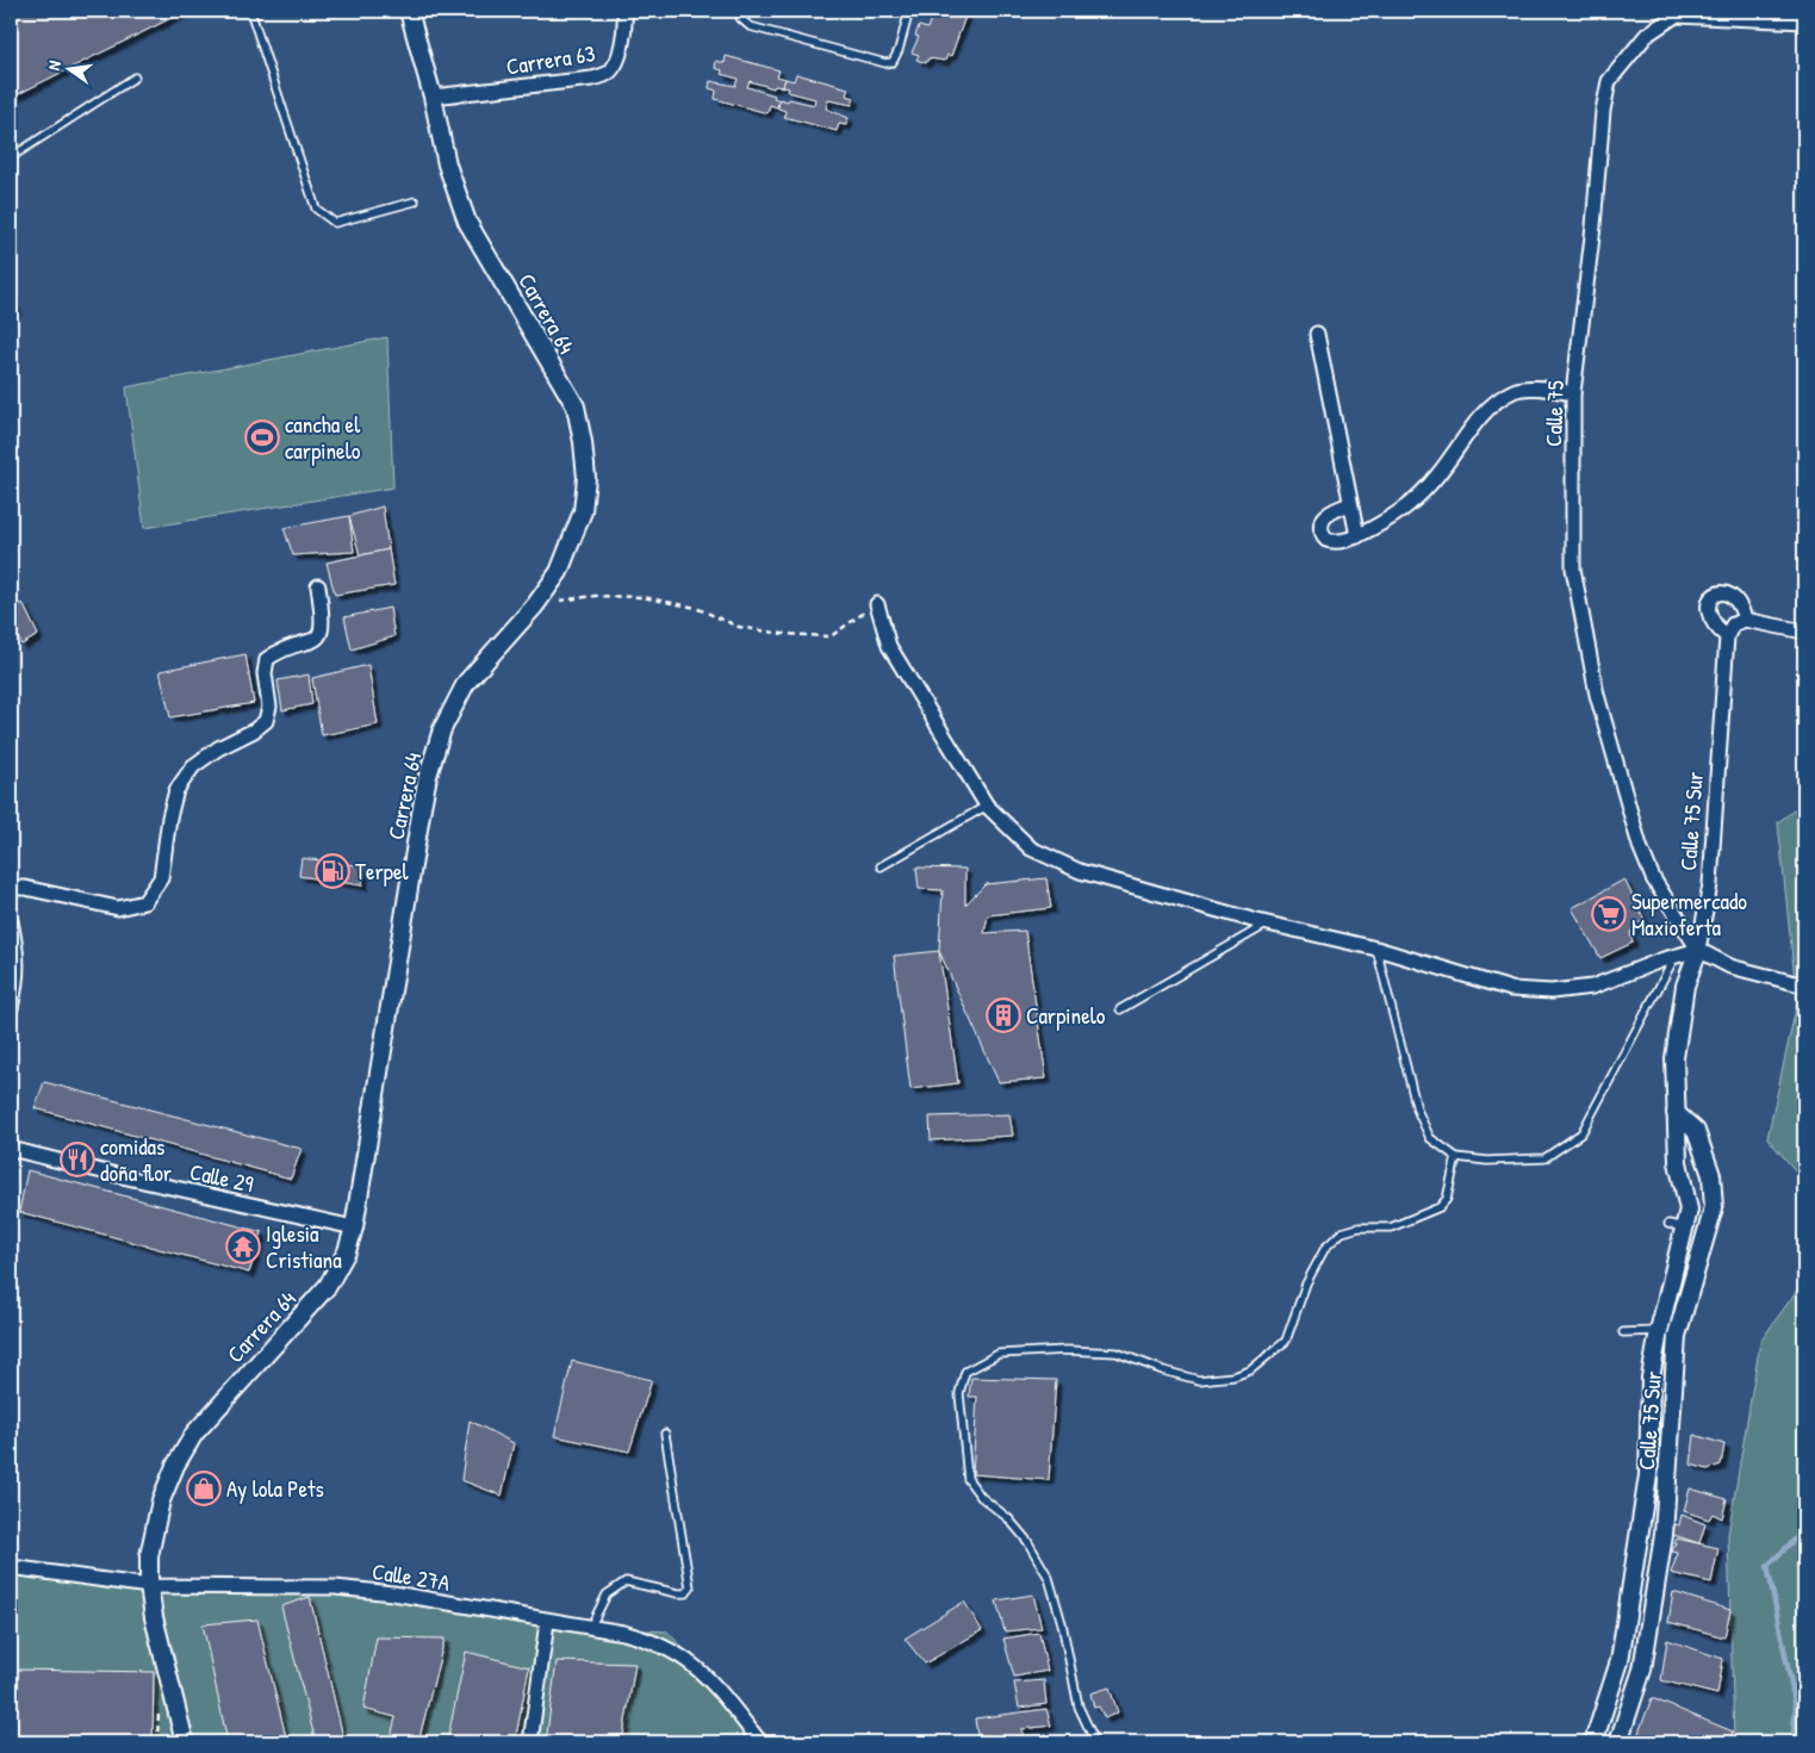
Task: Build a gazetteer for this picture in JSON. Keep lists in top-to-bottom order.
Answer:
{
  "streets": {
    "street": [
      "Carrera 63",
      "Carrera 64",
      "Calle 75",
      "Calle 75 Sur",
      "Calle 29",
      "Calle 27A"
    ]
  },
  "crossings": [
    ["Carrera 63", "Carrera 64"],
    ["Carrera 64", "Calle 29"],
    ["Carrera 64", "Calle 27A"],
    ["Calle 75", "Calle 75 Sur"]
  ],
  "places": {
    "sports": ["cancha el carpinelo"],
    "fuel station": ["Terpel"],
    "supermarket": ["Supermercado Maxioferta"],
    "building": ["Carpinelo"],
    "restaurant": ["comidas doña flor"],
    "temple": ["Iglesia Cristiana"],
    "shop": ["Ay lola Pets"]
  },
  "north": "left"
}
